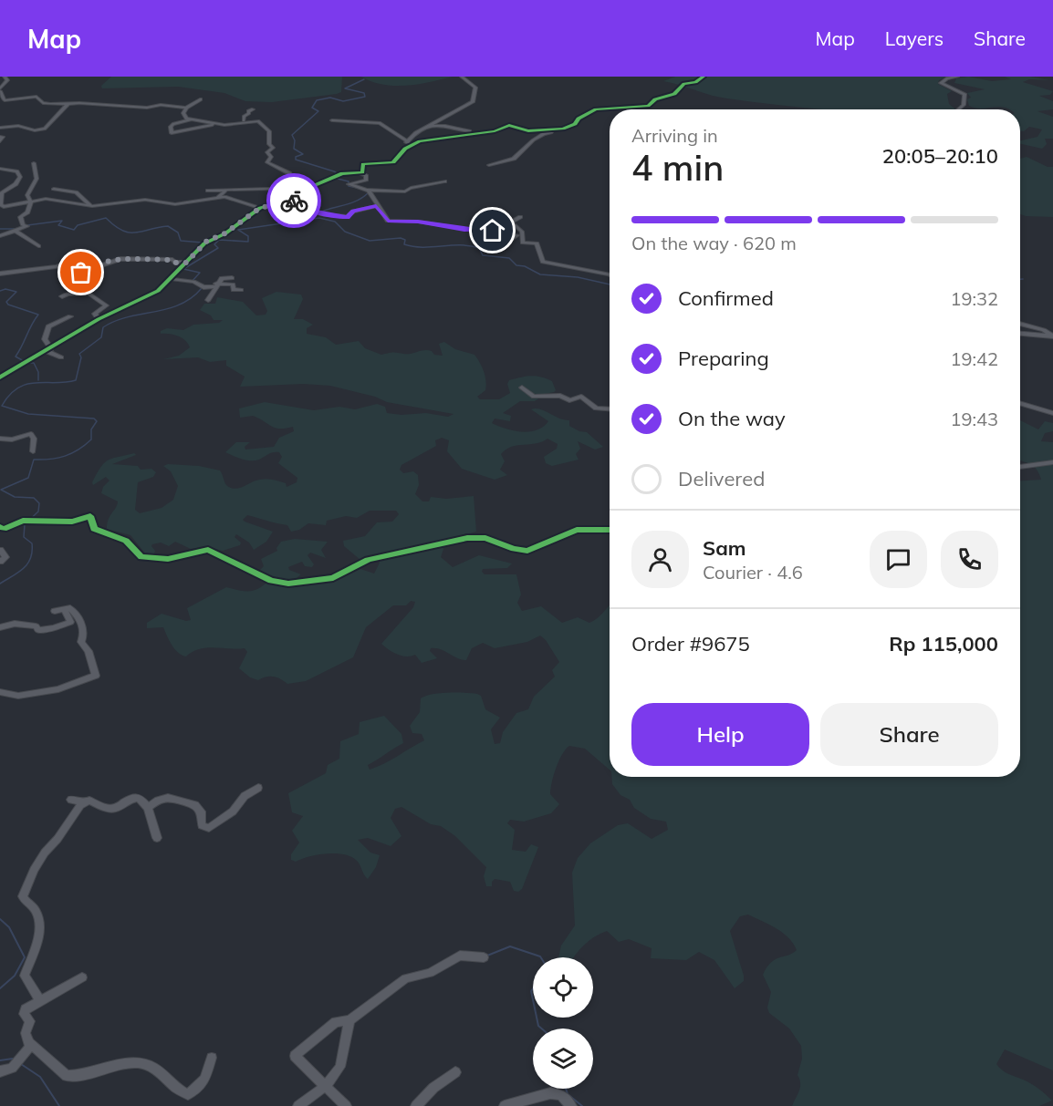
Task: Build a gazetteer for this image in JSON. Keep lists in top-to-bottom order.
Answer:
{
  "page": {
    "header": "Map",
    "nav": ["Map", "Layers", "Share"],
    "heading": ["4 min", "Arriving in", "20:05–20:10"],
    "panel": [
      "Sam",
      "Courier · 4.6",
      "Order #9675",
      "Rp 115,000"
    ],
    "bar": "On the way · 620 m",
    "list": [
      ["Confirmed", "19:32"],
      ["Preparing", "19:42"],
      ["On the way", "19:43"],
      "Delivered"
    ],
    "buttons": ["Help", "Share"]
  }
}
